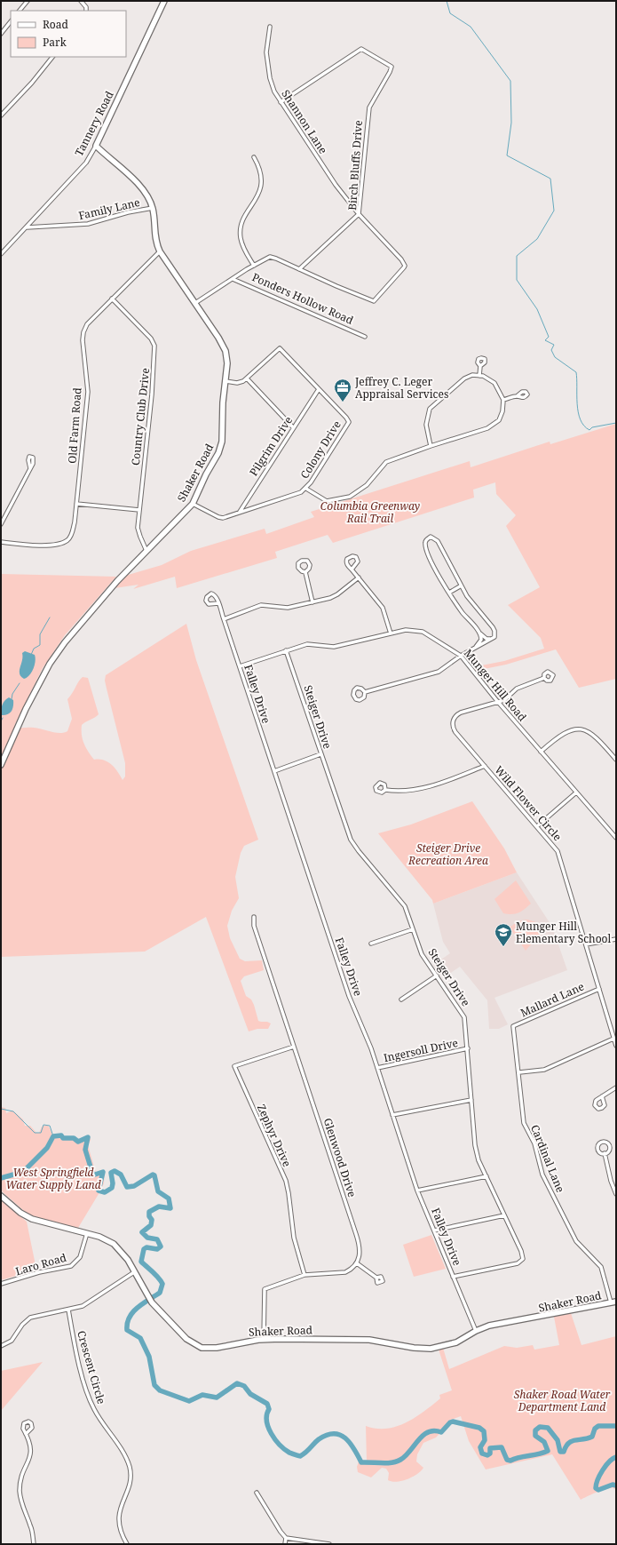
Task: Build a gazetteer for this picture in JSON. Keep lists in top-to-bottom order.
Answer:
{
  "streets": {
    "street": [
      "Shannon Lane",
      "Tannery Road",
      "Birch Bluffs Drive",
      "Family Lane",
      "Ponders Hollow Road",
      "Country Club Drive",
      "Old Farm Road",
      "Pilgrim Drive",
      "Colony Drive",
      "Shaker Road",
      "Munger Hill Road",
      "Falley Drive",
      "Steiger Drive",
      "Wild Flower Circle",
      "Mallard Lane",
      "Ingersoll Drive",
      "Zephyr Drive",
      "Glenwood Drive",
      "Cardinal Lane",
      "Laro Road",
      "Crescent Circle"
    ]
  },
  "crossings": [
    ["Shannon Lane", "Birch Bluffs Drive"],
    ["Tannery Road", "Family Lane"],
    ["Tannery Road", "Shaker Road"],
    ["Birch Bluffs Drive", "Ponders Hollow Road"],
    ["Birch Bluffs Drive", "Shaker Road"],
    ["Family Lane", "Shaker Road"],
    ["Country Club Drive", "Old Farm Road"],
    ["Country Club Drive", "Shaker Road"],
    ["Old Farm Road", "Shaker Road"],
    ["Pilgrim Drive", "Colony Drive"],
    ["Colony Drive", "Shaker Road"],
    ["Shaker Road", "Falley Drive"],
    ["Shaker Road", "Cardinal Lane"],
    ["Shaker Road", "Laro Road"],
    ["Munger Hill Road", "Falley Drive"],
    ["Munger Hill Road", "Steiger Drive"],
    ["Munger Hill Road", "Wild Flower Circle"],
    ["Falley Drive", "Steiger Drive"],
    ["Falley Drive", "Ingersoll Drive"],
    ["Steiger Drive", "Ingersoll Drive"],
    ["Wild Flower Circle", "Mallard Lane"],
    ["Mallard Lane", "Cardinal Lane"],
    ["Zephyr Drive", "Glenwood Drive"]
  ],
  "parks": [
    "Columbia Greenway Rail Trail",
    "Steiger Drive Recreation Area",
    "West Springfield Water Supply Land",
    "Shaker Road Water Department Land"
  ],
  "places": {
    "office": ["Jeffrey C. Leger Appraisal Services"],
    "school or university": ["Munger Hill Elementary School"]
  },
  "legend": ["Road", "Park"]
}
